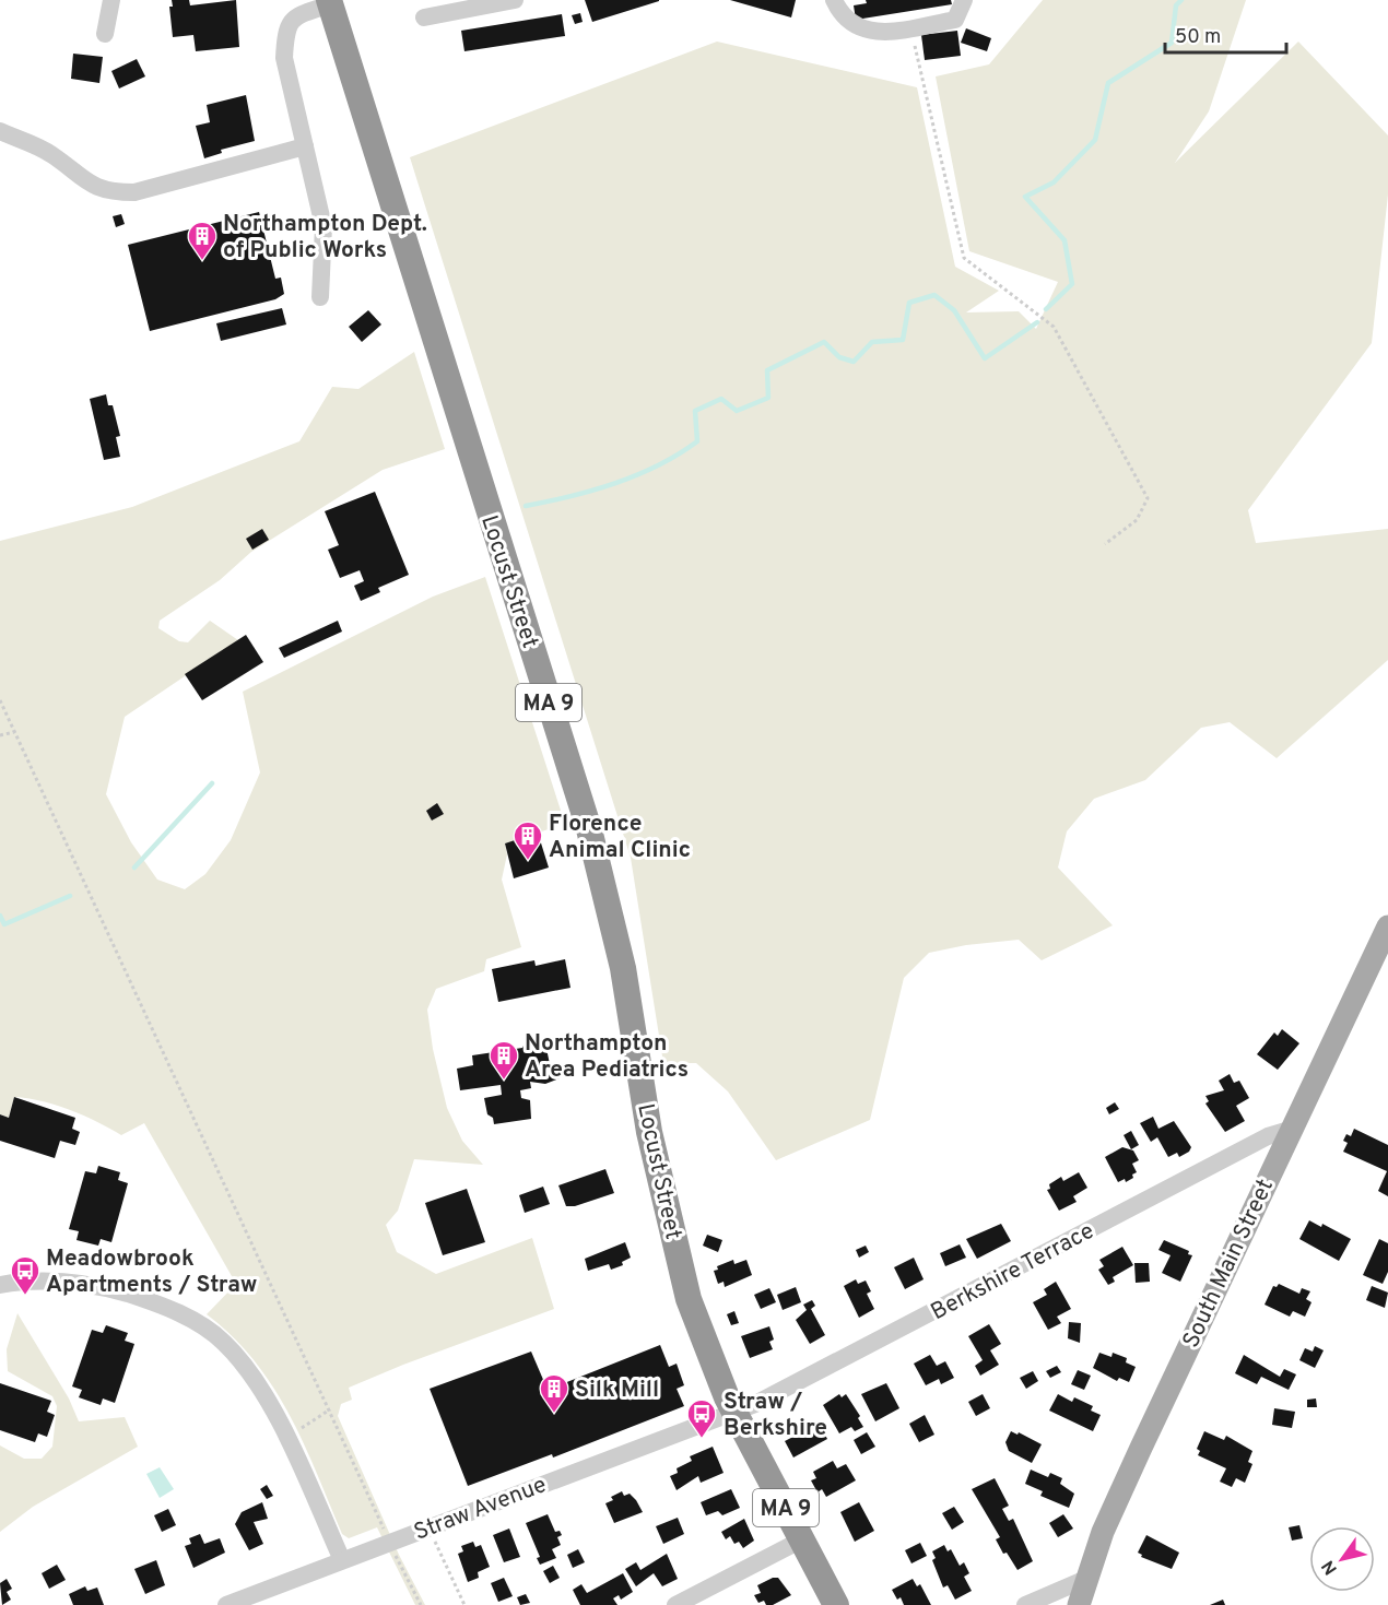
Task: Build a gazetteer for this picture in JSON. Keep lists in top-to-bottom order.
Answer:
{
  "streets": {
    "highway": ["Locust Street", "MA 9"],
    "main road": ["South Main Street"],
    "street": ["Berkshire Terrace", "Straw Avenue"]
  },
  "crossings": [
    ["Locust Street", "Berkshire Terrace"],
    ["Locust Street", "Straw Avenue"],
    ["South Main Street", "Berkshire Terrace"],
    ["Berkshire Terrace", "Straw Avenue"]
  ],
  "places": {
    "building": [
      "Northampton Dept. of Public Works",
      "Florence Animal Clinic",
      "Northampton Area Pediatrics",
      "Silk Mill"
    ],
    "bus stop": ["Meadowbrook Apartments / Straw", "Straw / Berkshire"]
  },
  "scale_bar": "50 m",
  "north": "bottom left"
}
